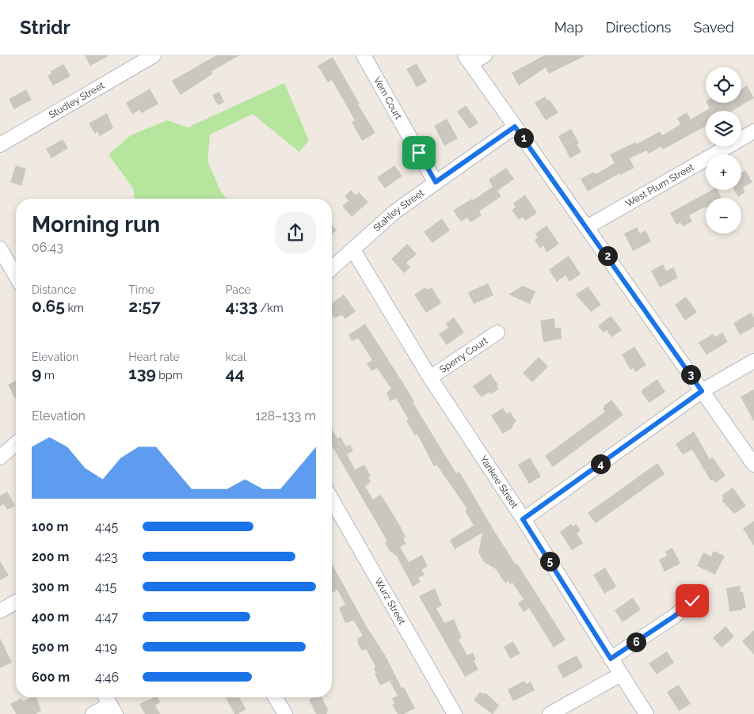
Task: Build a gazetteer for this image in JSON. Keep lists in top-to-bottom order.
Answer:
{
  "streets": {
    "street": [
      "Vern Court",
      "Studley Street",
      "West Plum Street",
      "Stahley Street",
      "Sperry Court",
      "Yankee Street",
      "Wurz Street"
    ]
  },
  "crossings": [
    ["Vern Court", "Stahley Street"],
    ["Stahley Street", "Yankee Street"],
    ["Sperry Court", "Yankee Street"]
  ],
  "page": {
    "header": "Stridr",
    "nav": ["Map", "Directions", "Saved"],
    "map_buttons": ["+", "−"],
    "pins": [
      "1",
      "2",
      "3",
      "4",
      "5",
      "6"
    ],
    "heading": ["Morning run", "06:43"],
    "stats": [
      ["Distance", "0.65 km"],
      ["Time", "2:57"],
      ["Pace", "4:33 /km"],
      ["Elevation", "9 m"],
      ["Heart rate", "139 bpm"],
      ["kcal", "44"]
    ],
    "chart": ["Elevation", "128–133 m"],
    "list": [
      {
        "name": "100 m",
        "note": "4:45"
      },
      {
        "name": "200 m",
        "note": "4:23"
      },
      {
        "name": "300 m",
        "note": "4:15"
      },
      {
        "name": "400 m",
        "note": "4:47"
      },
      {
        "name": "500 m",
        "note": "4:19"
      },
      {
        "name": "600 m",
        "note": "4:46"
      }
    ]
  }
}
